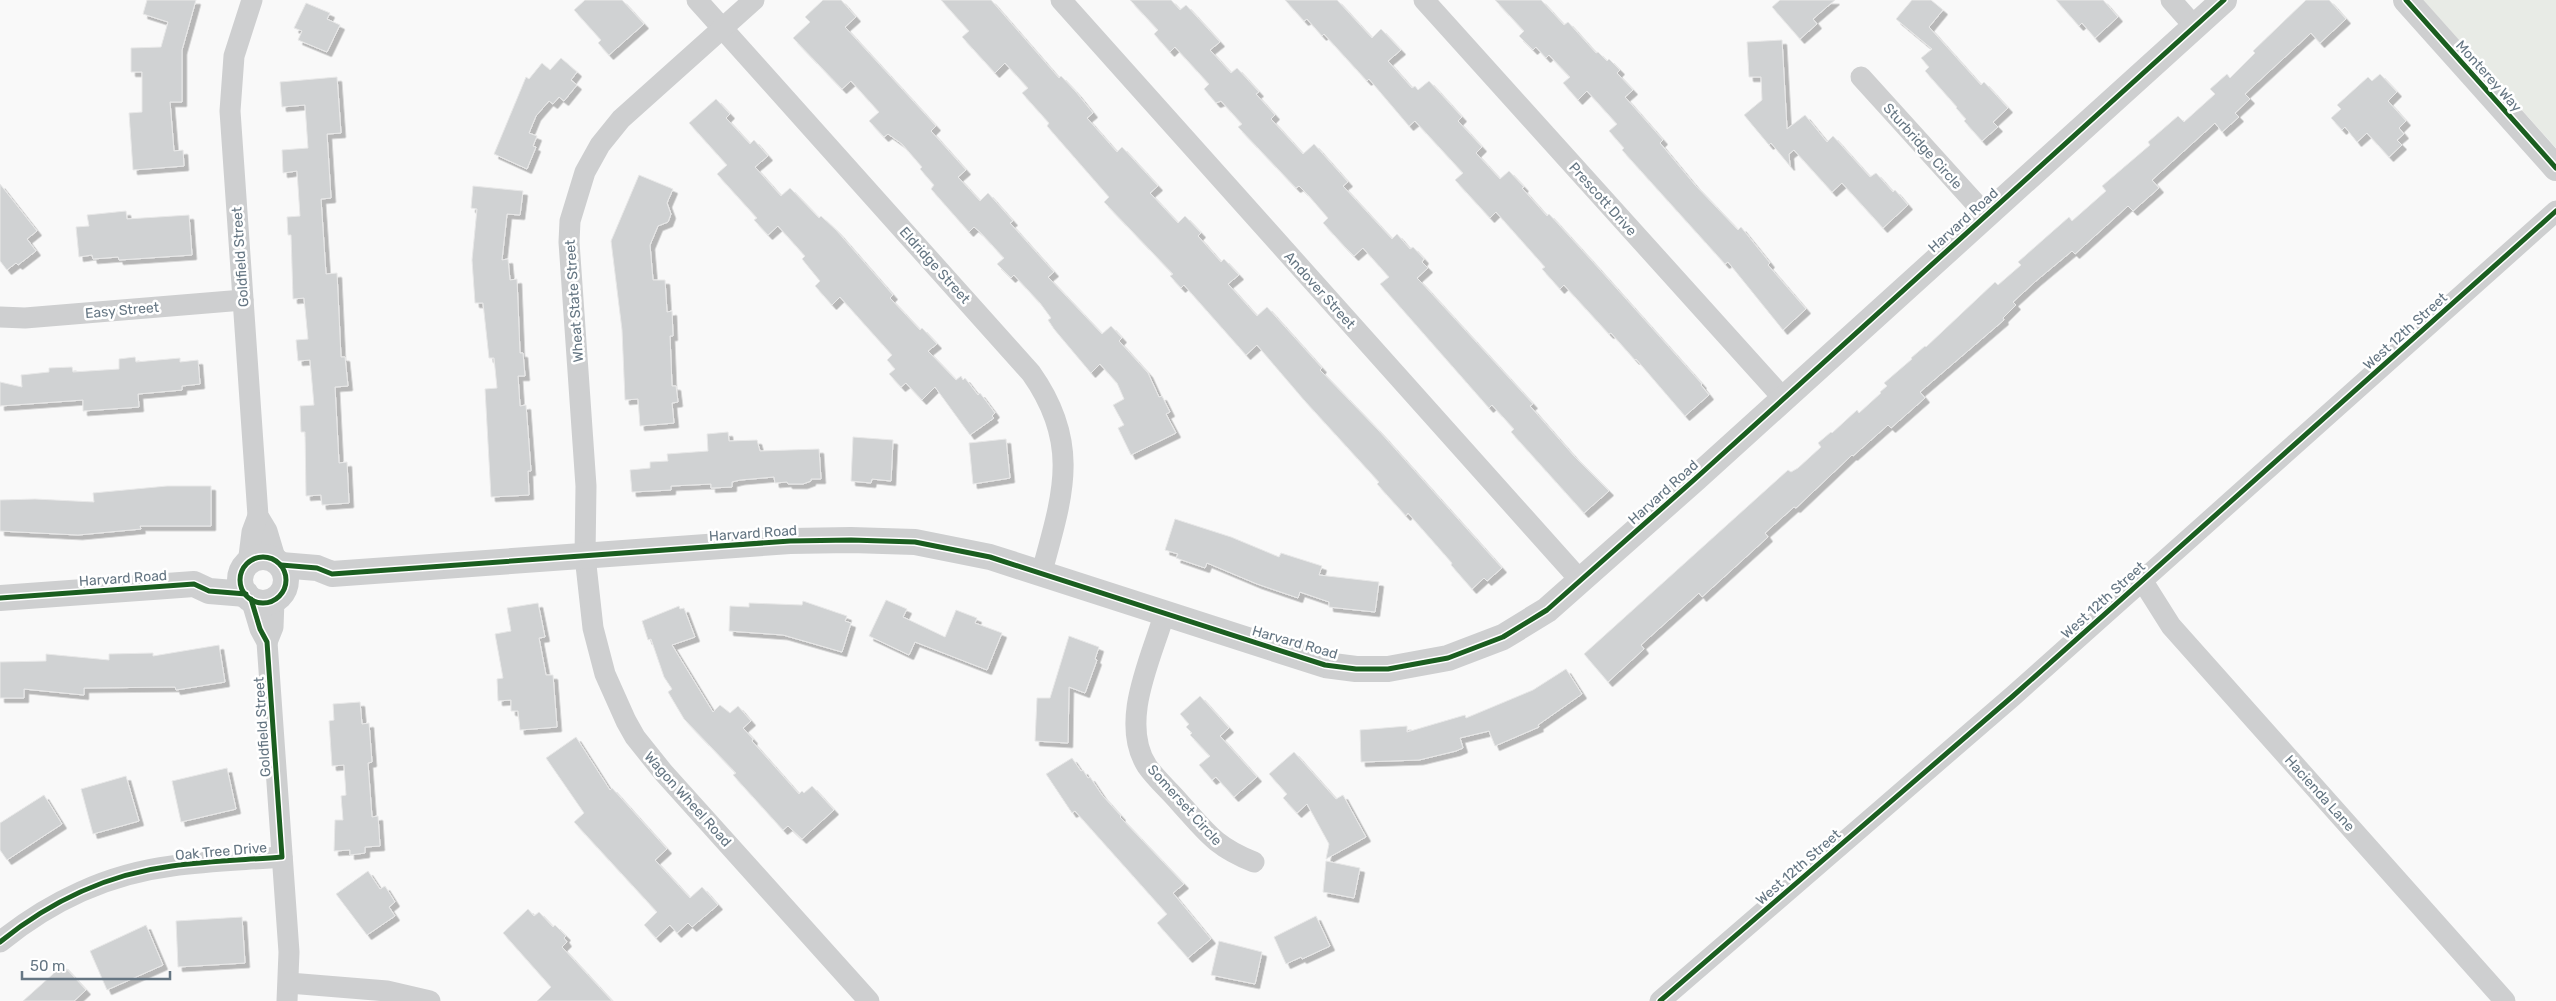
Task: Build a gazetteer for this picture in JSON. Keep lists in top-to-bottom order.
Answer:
{
  "streets": {
    "street": [
      "Monterey Way",
      "Sturbridge Circle",
      "Prescott Drive",
      "Harvard Road",
      "Goldfield Street",
      "Eldridge Street",
      "Andover Street",
      "Wheat State Street",
      "Easy Street",
      "West 12th Street",
      "Hacienda Lane",
      "Wagon Wheel Road",
      "Somerset Circle",
      "Oak Tree Drive"
    ]
  },
  "crossings": [
    ["Sturbridge Circle", "Harvard Road"],
    ["Prescott Drive", "Harvard Road"],
    ["Harvard Road", "Goldfield Street"],
    ["Harvard Road", "Eldridge Street"],
    ["Harvard Road", "Andover Street"],
    ["Harvard Road", "Wheat State Street"],
    ["Harvard Road", "Wagon Wheel Road"],
    ["Harvard Road", "Somerset Circle"],
    ["Goldfield Street", "Easy Street"],
    ["Goldfield Street", "Oak Tree Drive"],
    ["Eldridge Street", "Wheat State Street"],
    ["Wheat State Street", "Wagon Wheel Road"],
    ["West 12th Street", "Hacienda Lane"]
  ],
  "scale_bar": "50 m"
}
